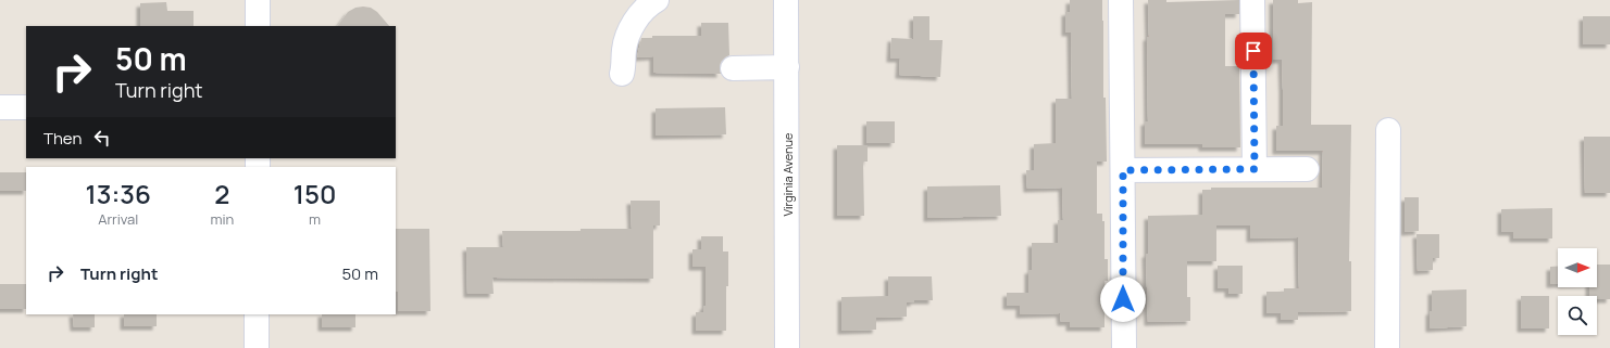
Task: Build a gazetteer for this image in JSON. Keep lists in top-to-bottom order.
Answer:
{
  "streets": {
    "street": ["Virginia Avenue"]
  },
  "north": "right",
  "page": {
    "turn": ["50 m", "Turn right"],
    "then": "Then",
    "eta": [
      "13:36",
      "Arrival",
      "2",
      "min",
      "150",
      "m"
    ],
    "list": [
      {
        "name": "Turn right",
        "value": "50 m"
      }
    ]
  }
}
